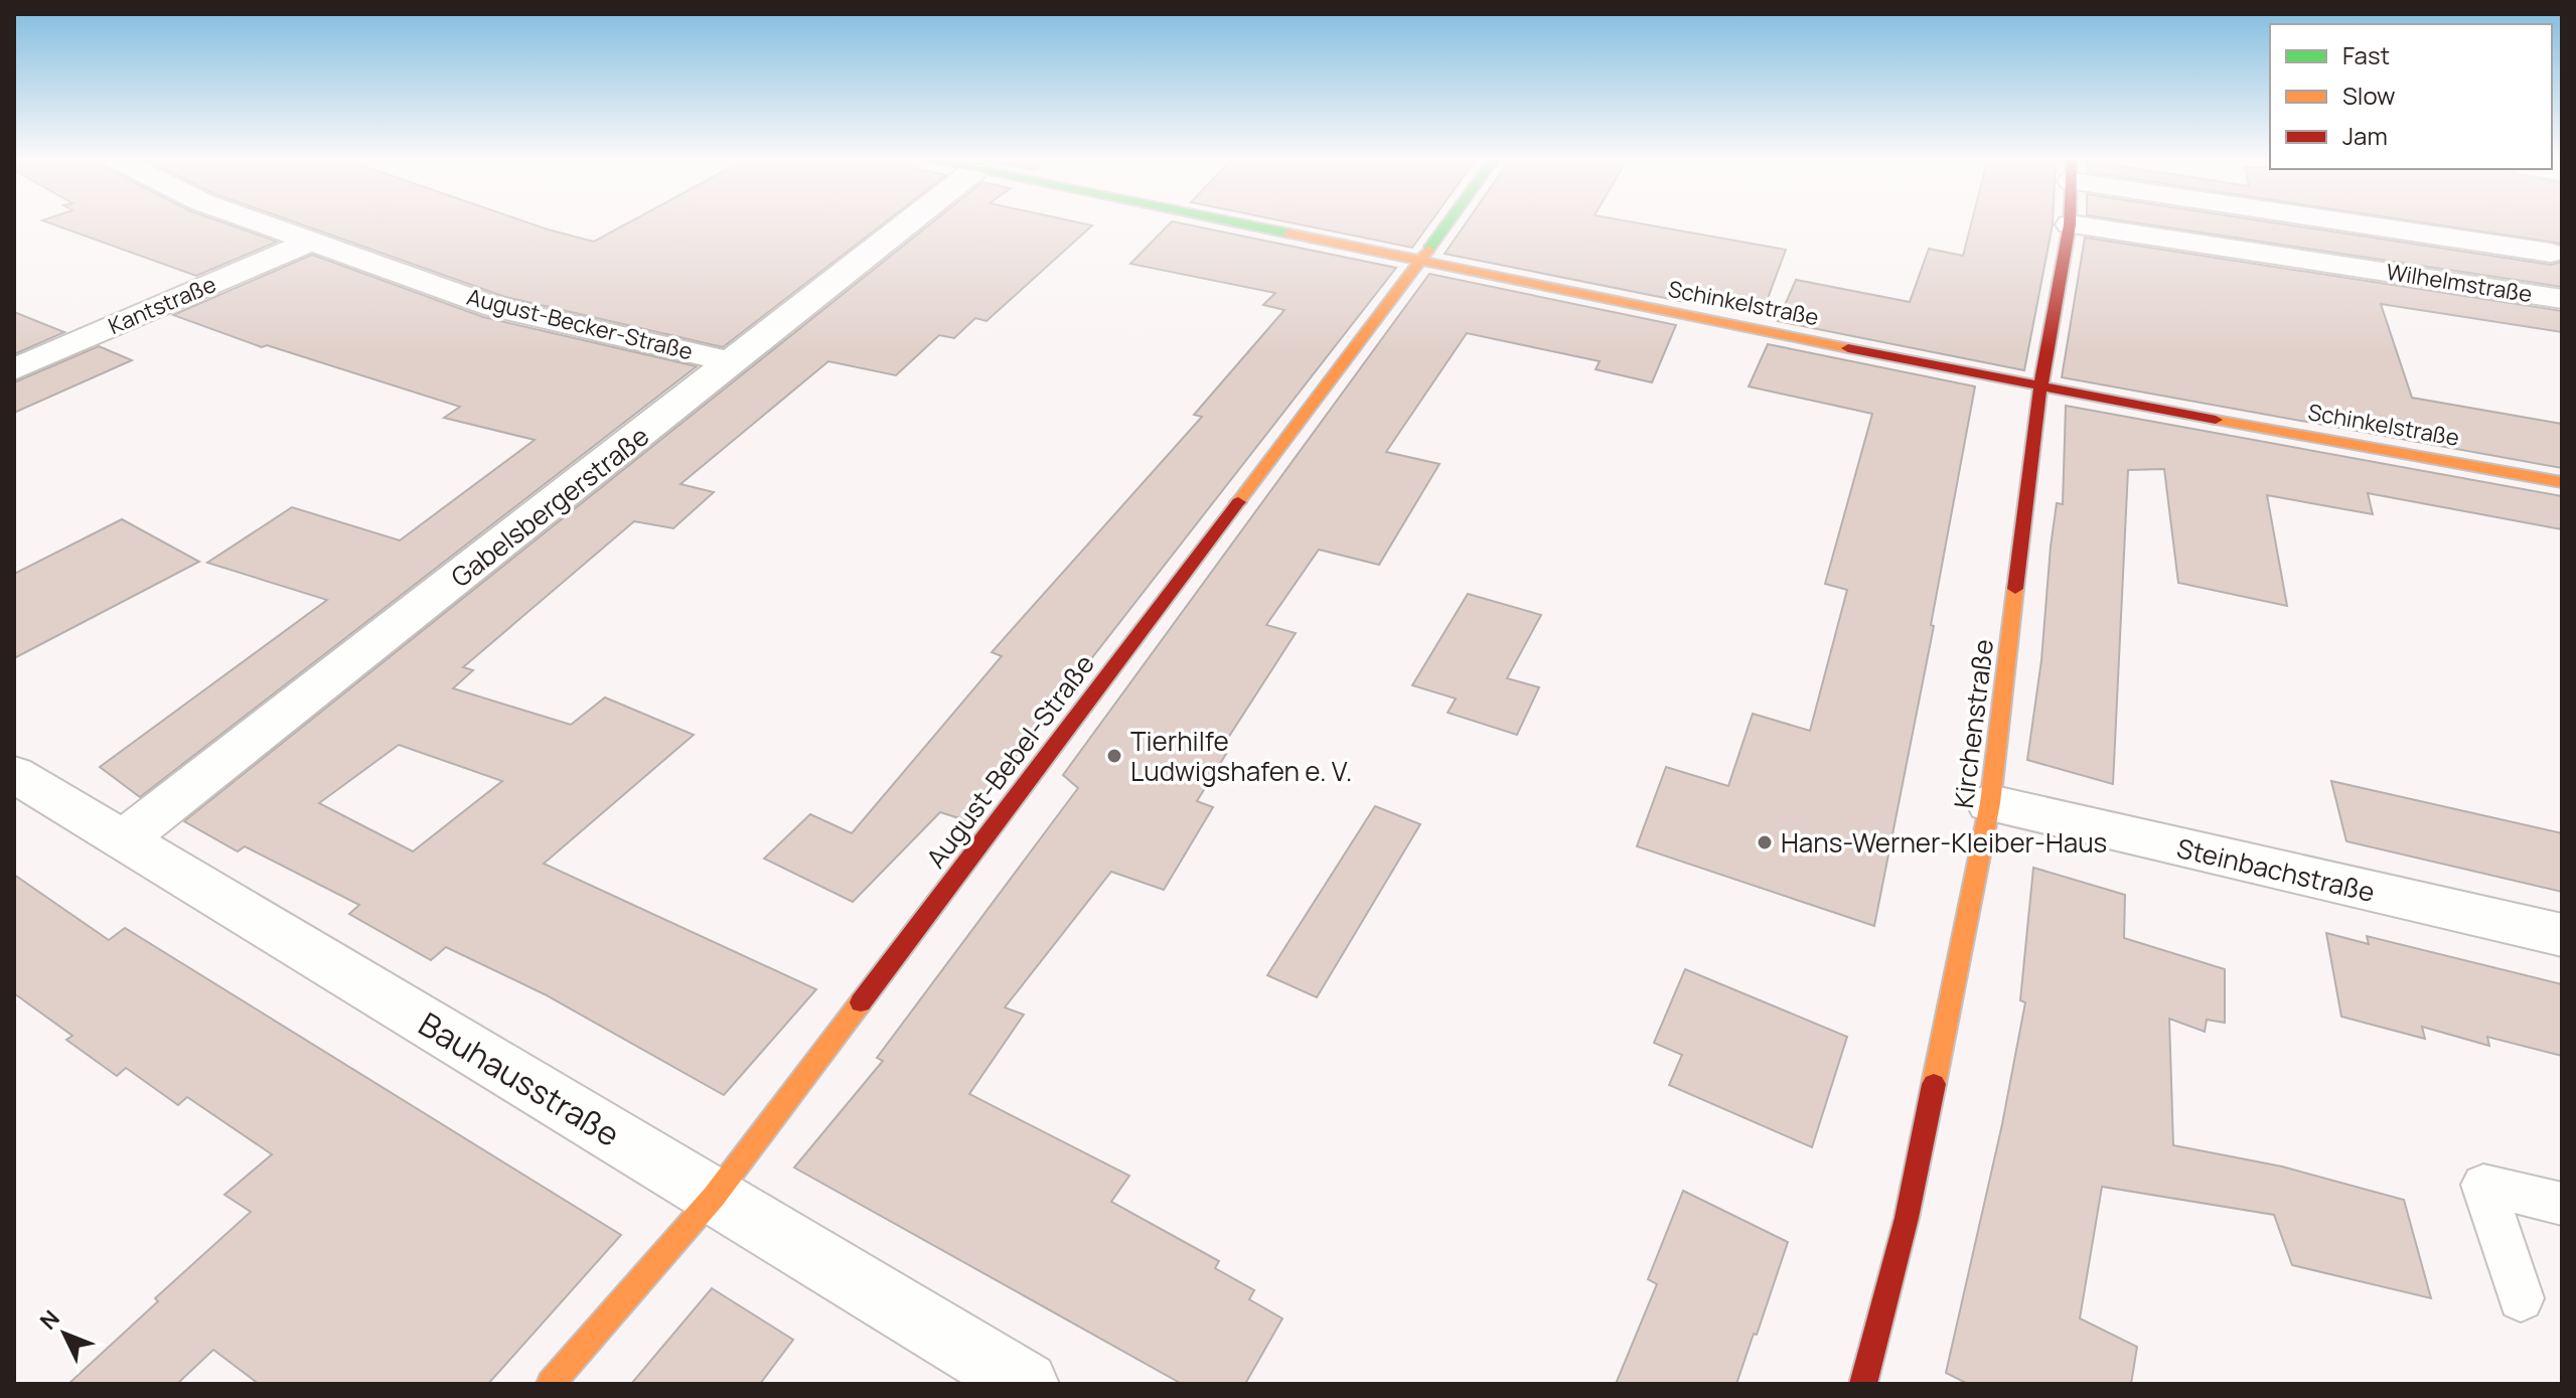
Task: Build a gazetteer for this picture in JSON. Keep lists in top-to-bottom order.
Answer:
{
  "streets": {
    "street": [
      "Wilhelmstraße",
      "Schinkelstraße",
      "Kantstraße",
      "August-Becker-Straße",
      "Gabelsbergerstraße",
      "Kirchenstraße",
      "August-Bebel-Straße",
      "Steinbachstraße",
      "Bauhausstraße"
    ]
  },
  "crossings": [
    ["Wilhelmstraße", "Kirchenstraße"],
    ["Schinkelstraße", "Kirchenstraße"],
    ["Schinkelstraße", "August-Bebel-Straße"],
    ["Kantstraße", "August-Becker-Straße"],
    ["August-Becker-Straße", "Gabelsbergerstraße"],
    ["Gabelsbergerstraße", "Bauhausstraße"],
    ["Kirchenstraße", "Steinbachstraße"],
    ["August-Bebel-Straße", "Bauhausstraße"]
  ],
  "places": ["Tierhilfe Ludwigshafen e. V.", "Hans-Werner-Kleiber-Haus"],
  "legend": ["Fast", "Slow", "Jam"],
  "north": "top left"
}
